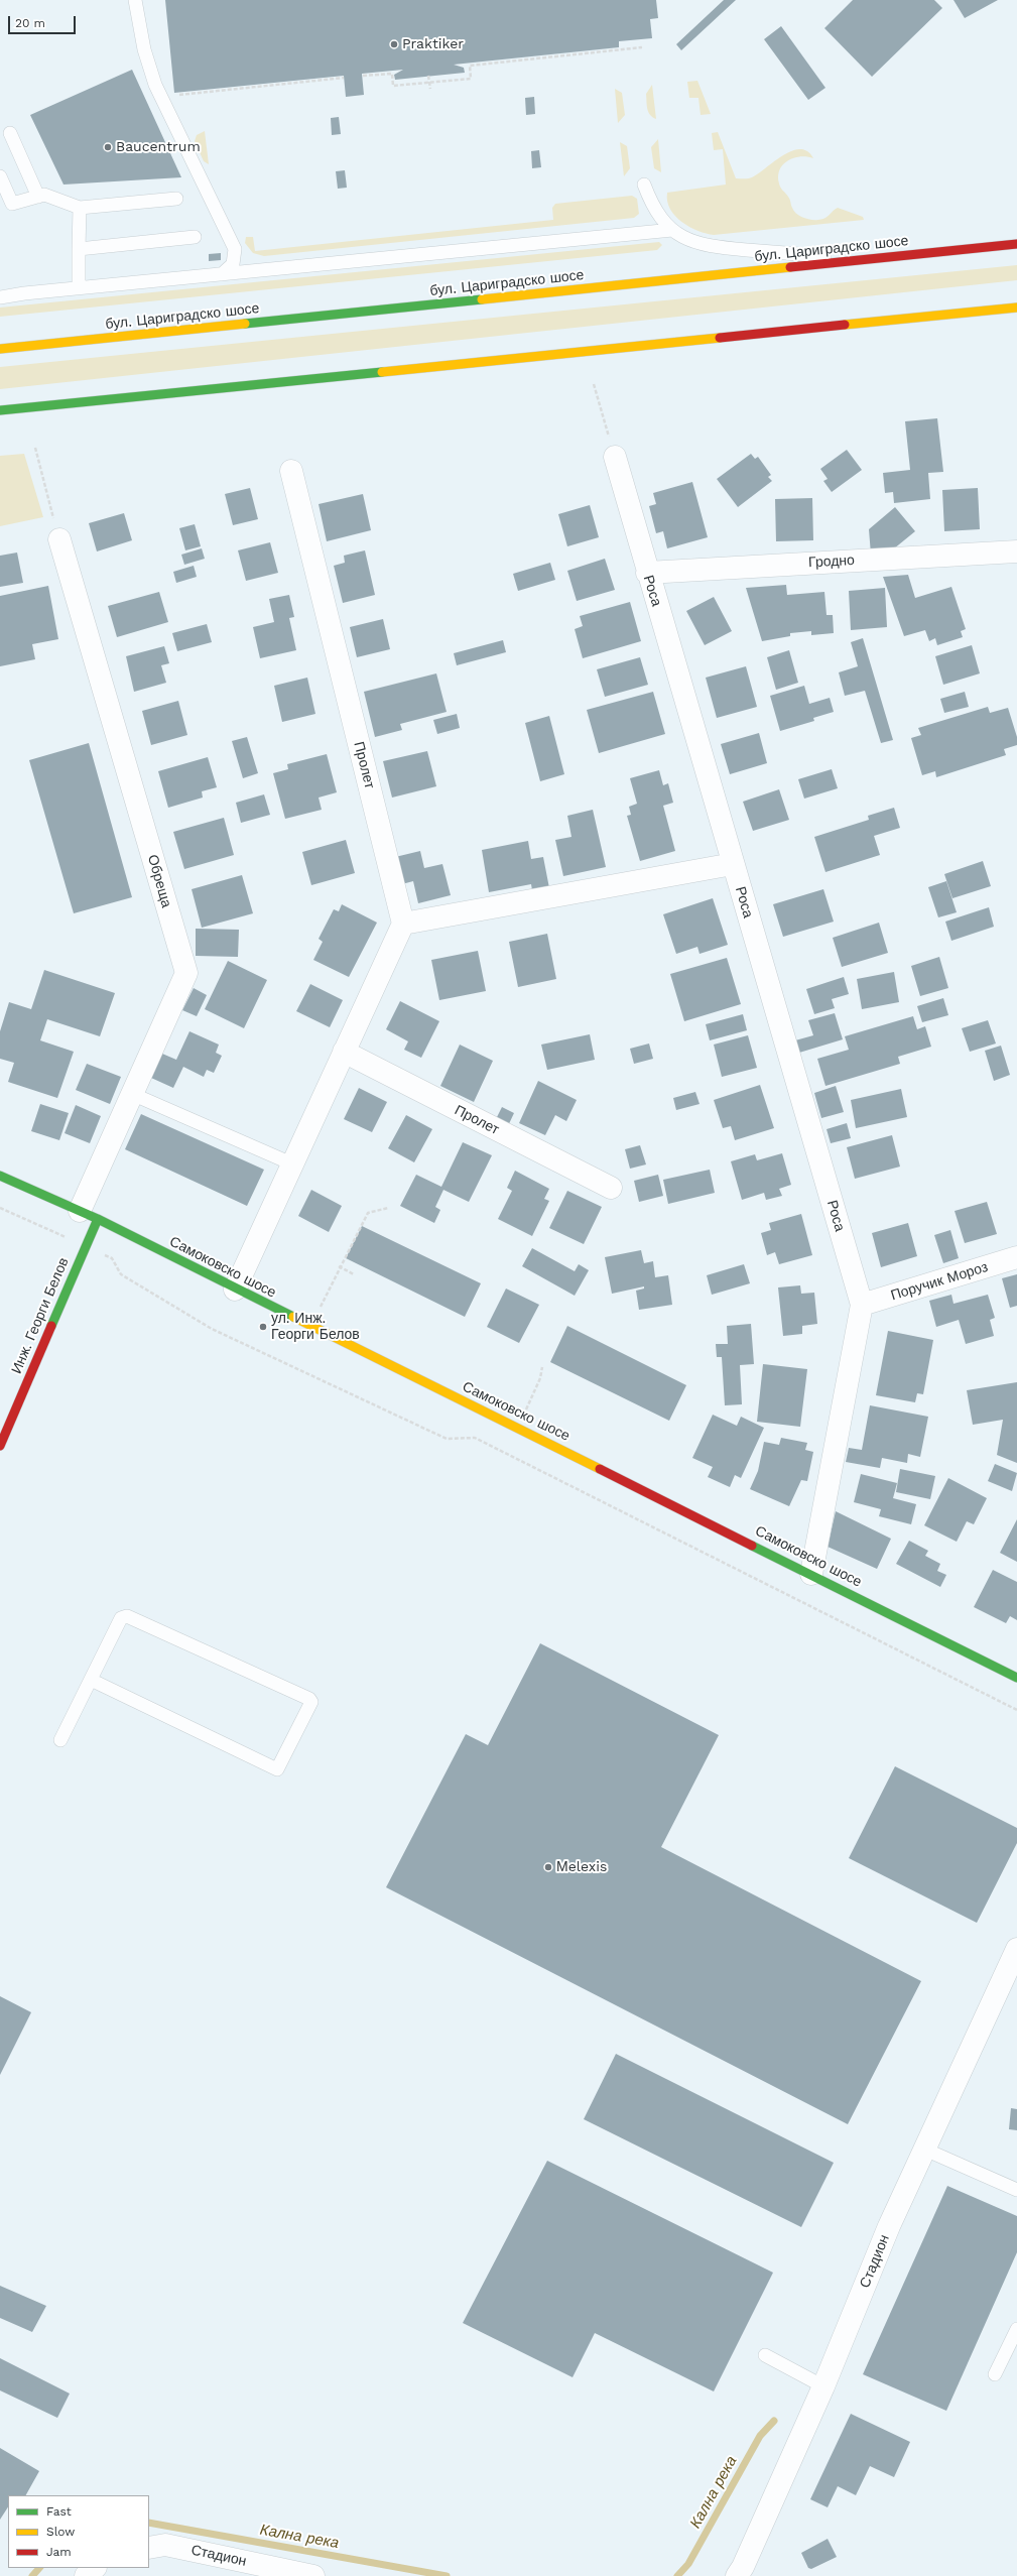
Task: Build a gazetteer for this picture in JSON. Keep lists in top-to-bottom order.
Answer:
{
  "streets": {
    "main road": ["бул. Цариградско шосе", "Самоковско шосе", "Инж. Георги Белов"],
    "street": [
      "Гродно",
      "Роса",
      "Пролет",
      "Обреща",
      "Поручик Мороз",
      "Стадион"
    ]
  },
  "crossings": [
    ["Гродно", "Роса"],
    ["Роса", "Самоковско шосе"],
    ["Роса", "Поручик Мороз"],
    ["Обреща", "Самоковско шосе"],
    ["Обреща", "Инж. Георги Белов"],
    ["Самоковско шосе", "Инж. Георги Белов"]
  ],
  "water": ["Кална река"],
  "places": [
    "Praktiker",
    "Baucentrum",
    "ул. Инж. Георги Белов",
    "Мelexis"
  ],
  "legend": ["Fast", "Slow", "Jam"],
  "scale_bar": "20 m"
}
